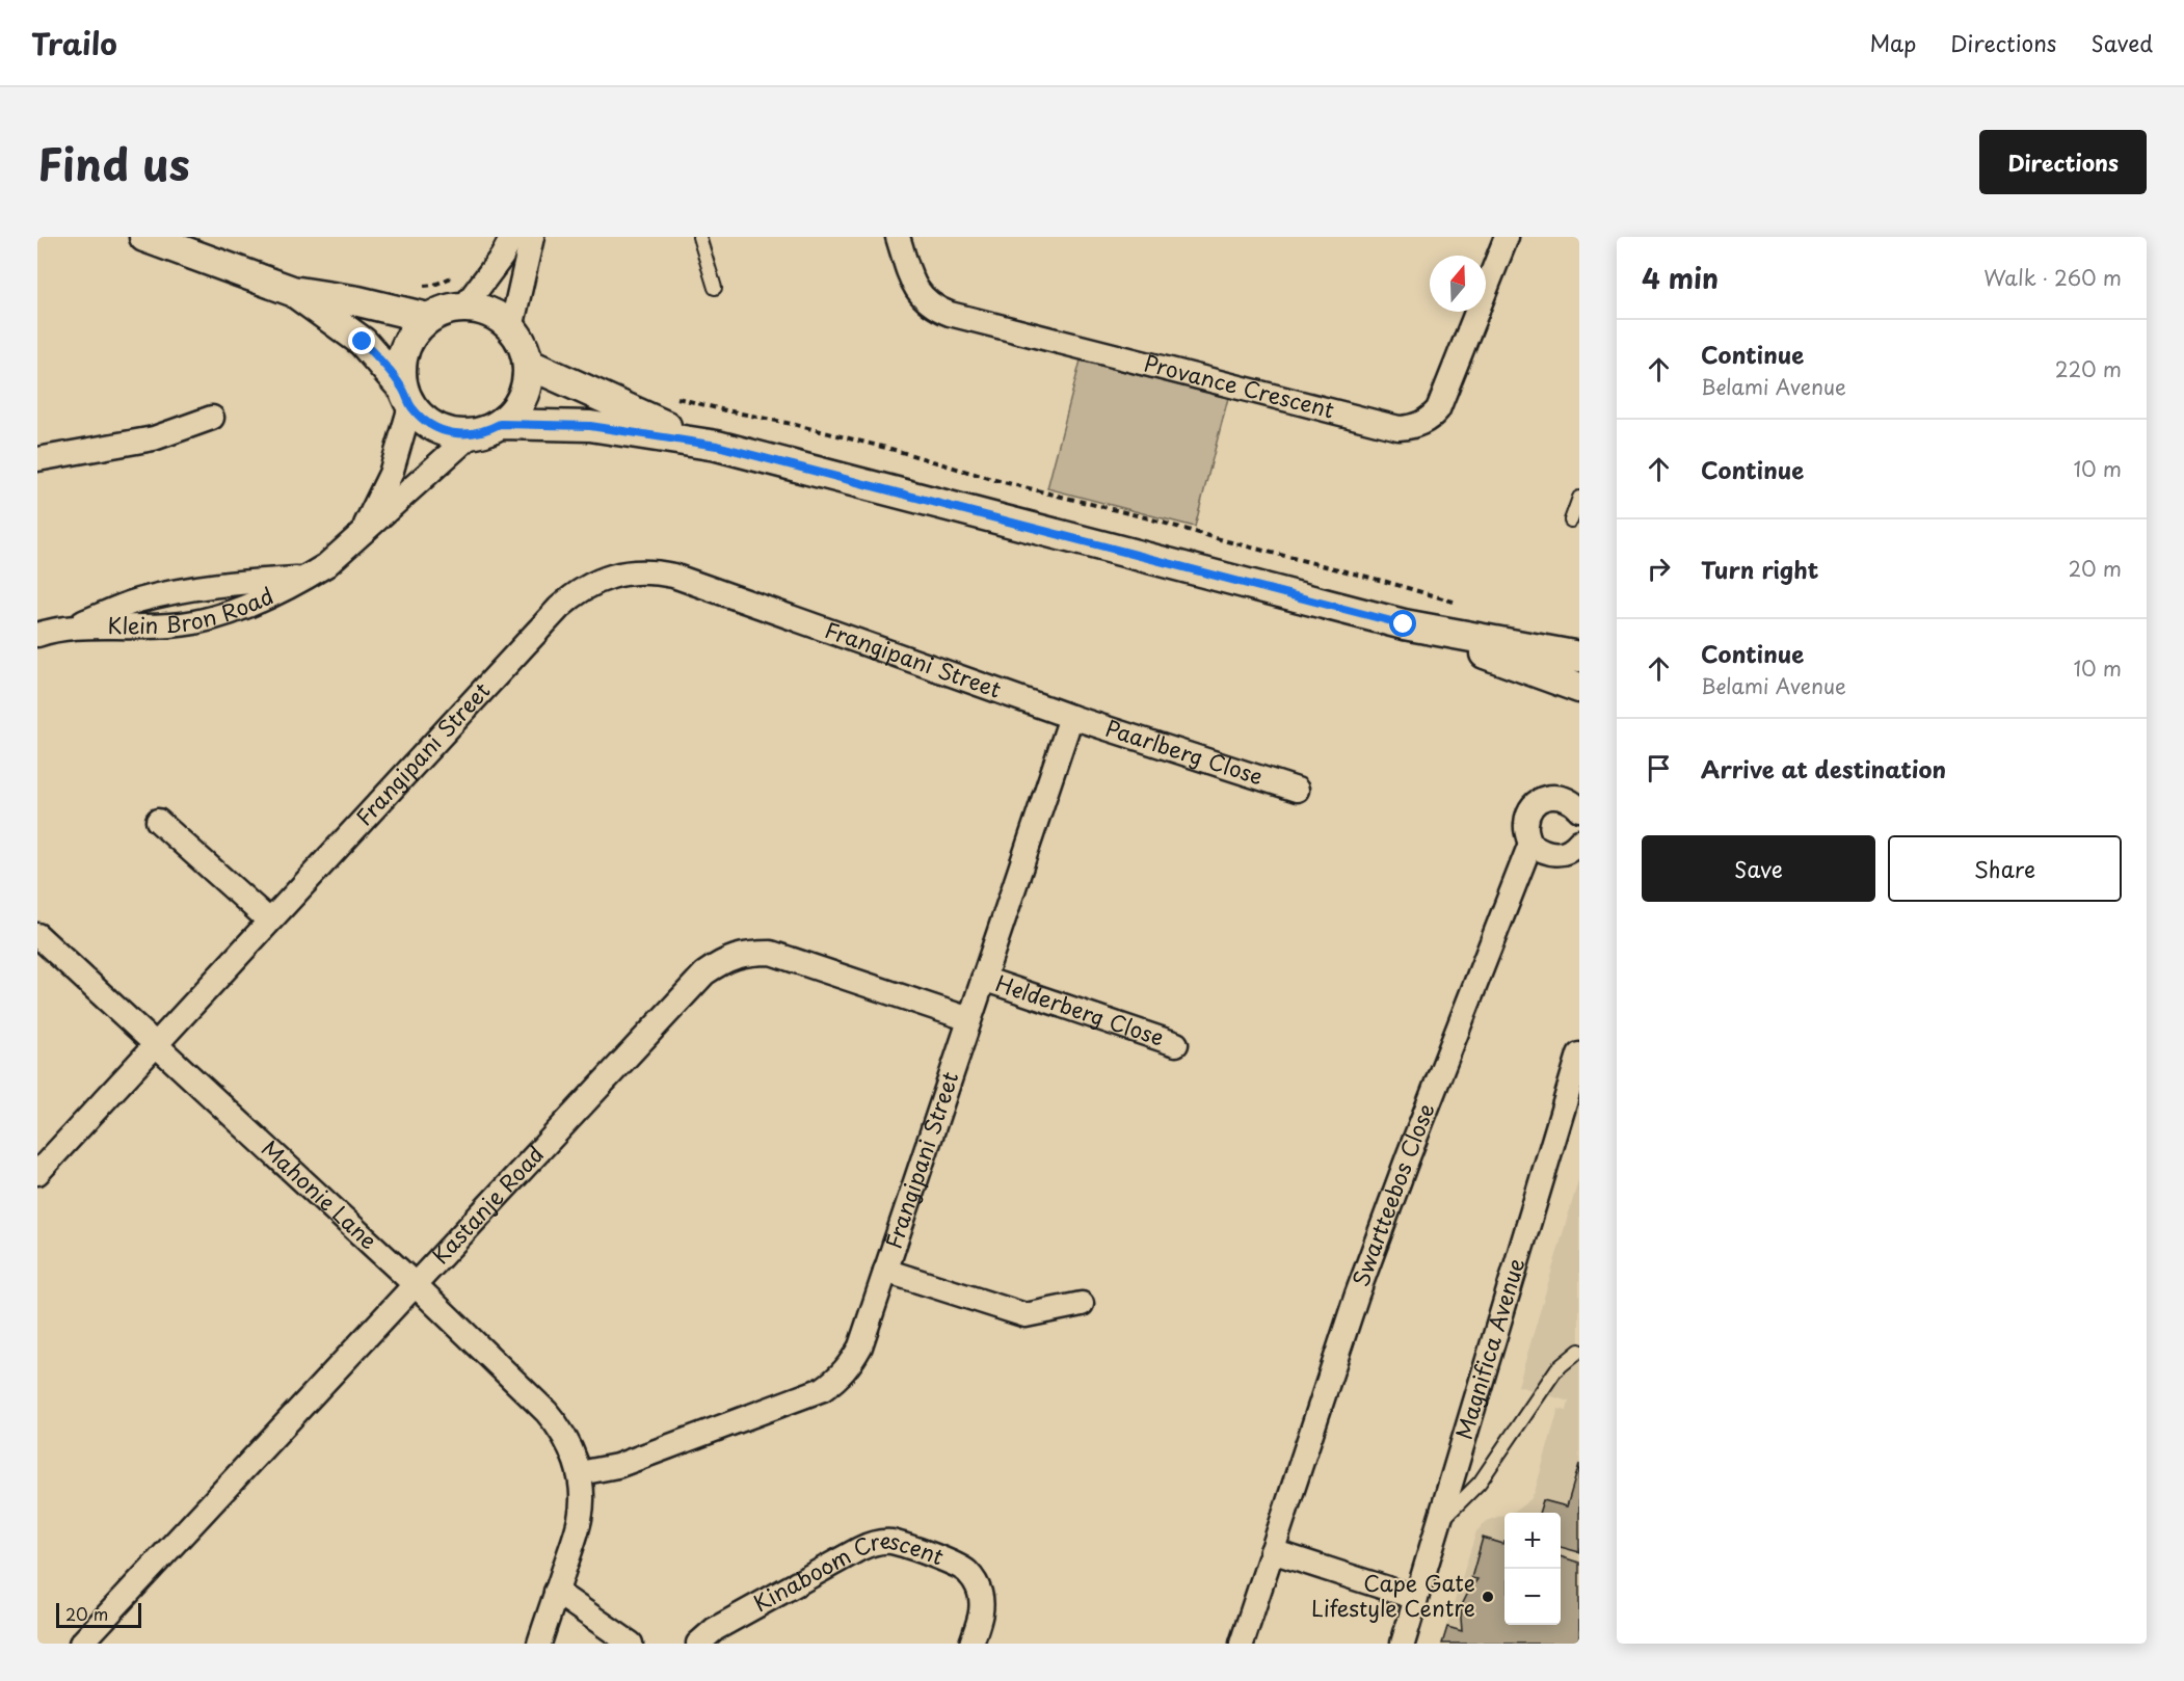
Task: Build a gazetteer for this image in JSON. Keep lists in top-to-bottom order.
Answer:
{
  "streets": {
    "street": [
      "Provance Crescent",
      "Klein Bron Road",
      "Frangipani Street",
      "Paarlberg Close",
      "Helderberg Close",
      "Swartteebos Close",
      "Mahonie Lane",
      "Kastanje Road",
      "Magnifica Avenue",
      "Kinaboom Crescent"
    ]
  },
  "crossings": [
    ["Frangipani Street", "Paarlberg Close"],
    ["Frangipani Street", "Helderberg Close"],
    ["Frangipani Street", "Mahonie Lane"],
    ["Frangipani Street", "Kastanje Road"],
    ["Mahonie Lane", "Kastanje Road"]
  ],
  "places": ["Cape Gate Lifestyle Centre"],
  "scale_bar": "20 m",
  "north": "top",
  "page": {
    "header": "Trailo",
    "nav": ["Map", "Directions", "Saved"],
    "title": "Find us",
    "buttons": [
      "Directions",
      ["Save", "Share"]
    ],
    "heading": ["4 min", "Walk · 260 m"],
    "list": [
      ["Continue", "Belami Avenue", "220 m"],
      ["Continue", "10 m"],
      ["Turn right", "20 m"],
      ["Continue", "Belami Avenue", "10 m"],
      "Arrive at destination"
    ],
    "map_buttons": ["+", "−"],
    "scale": "20 m"
  }
}
